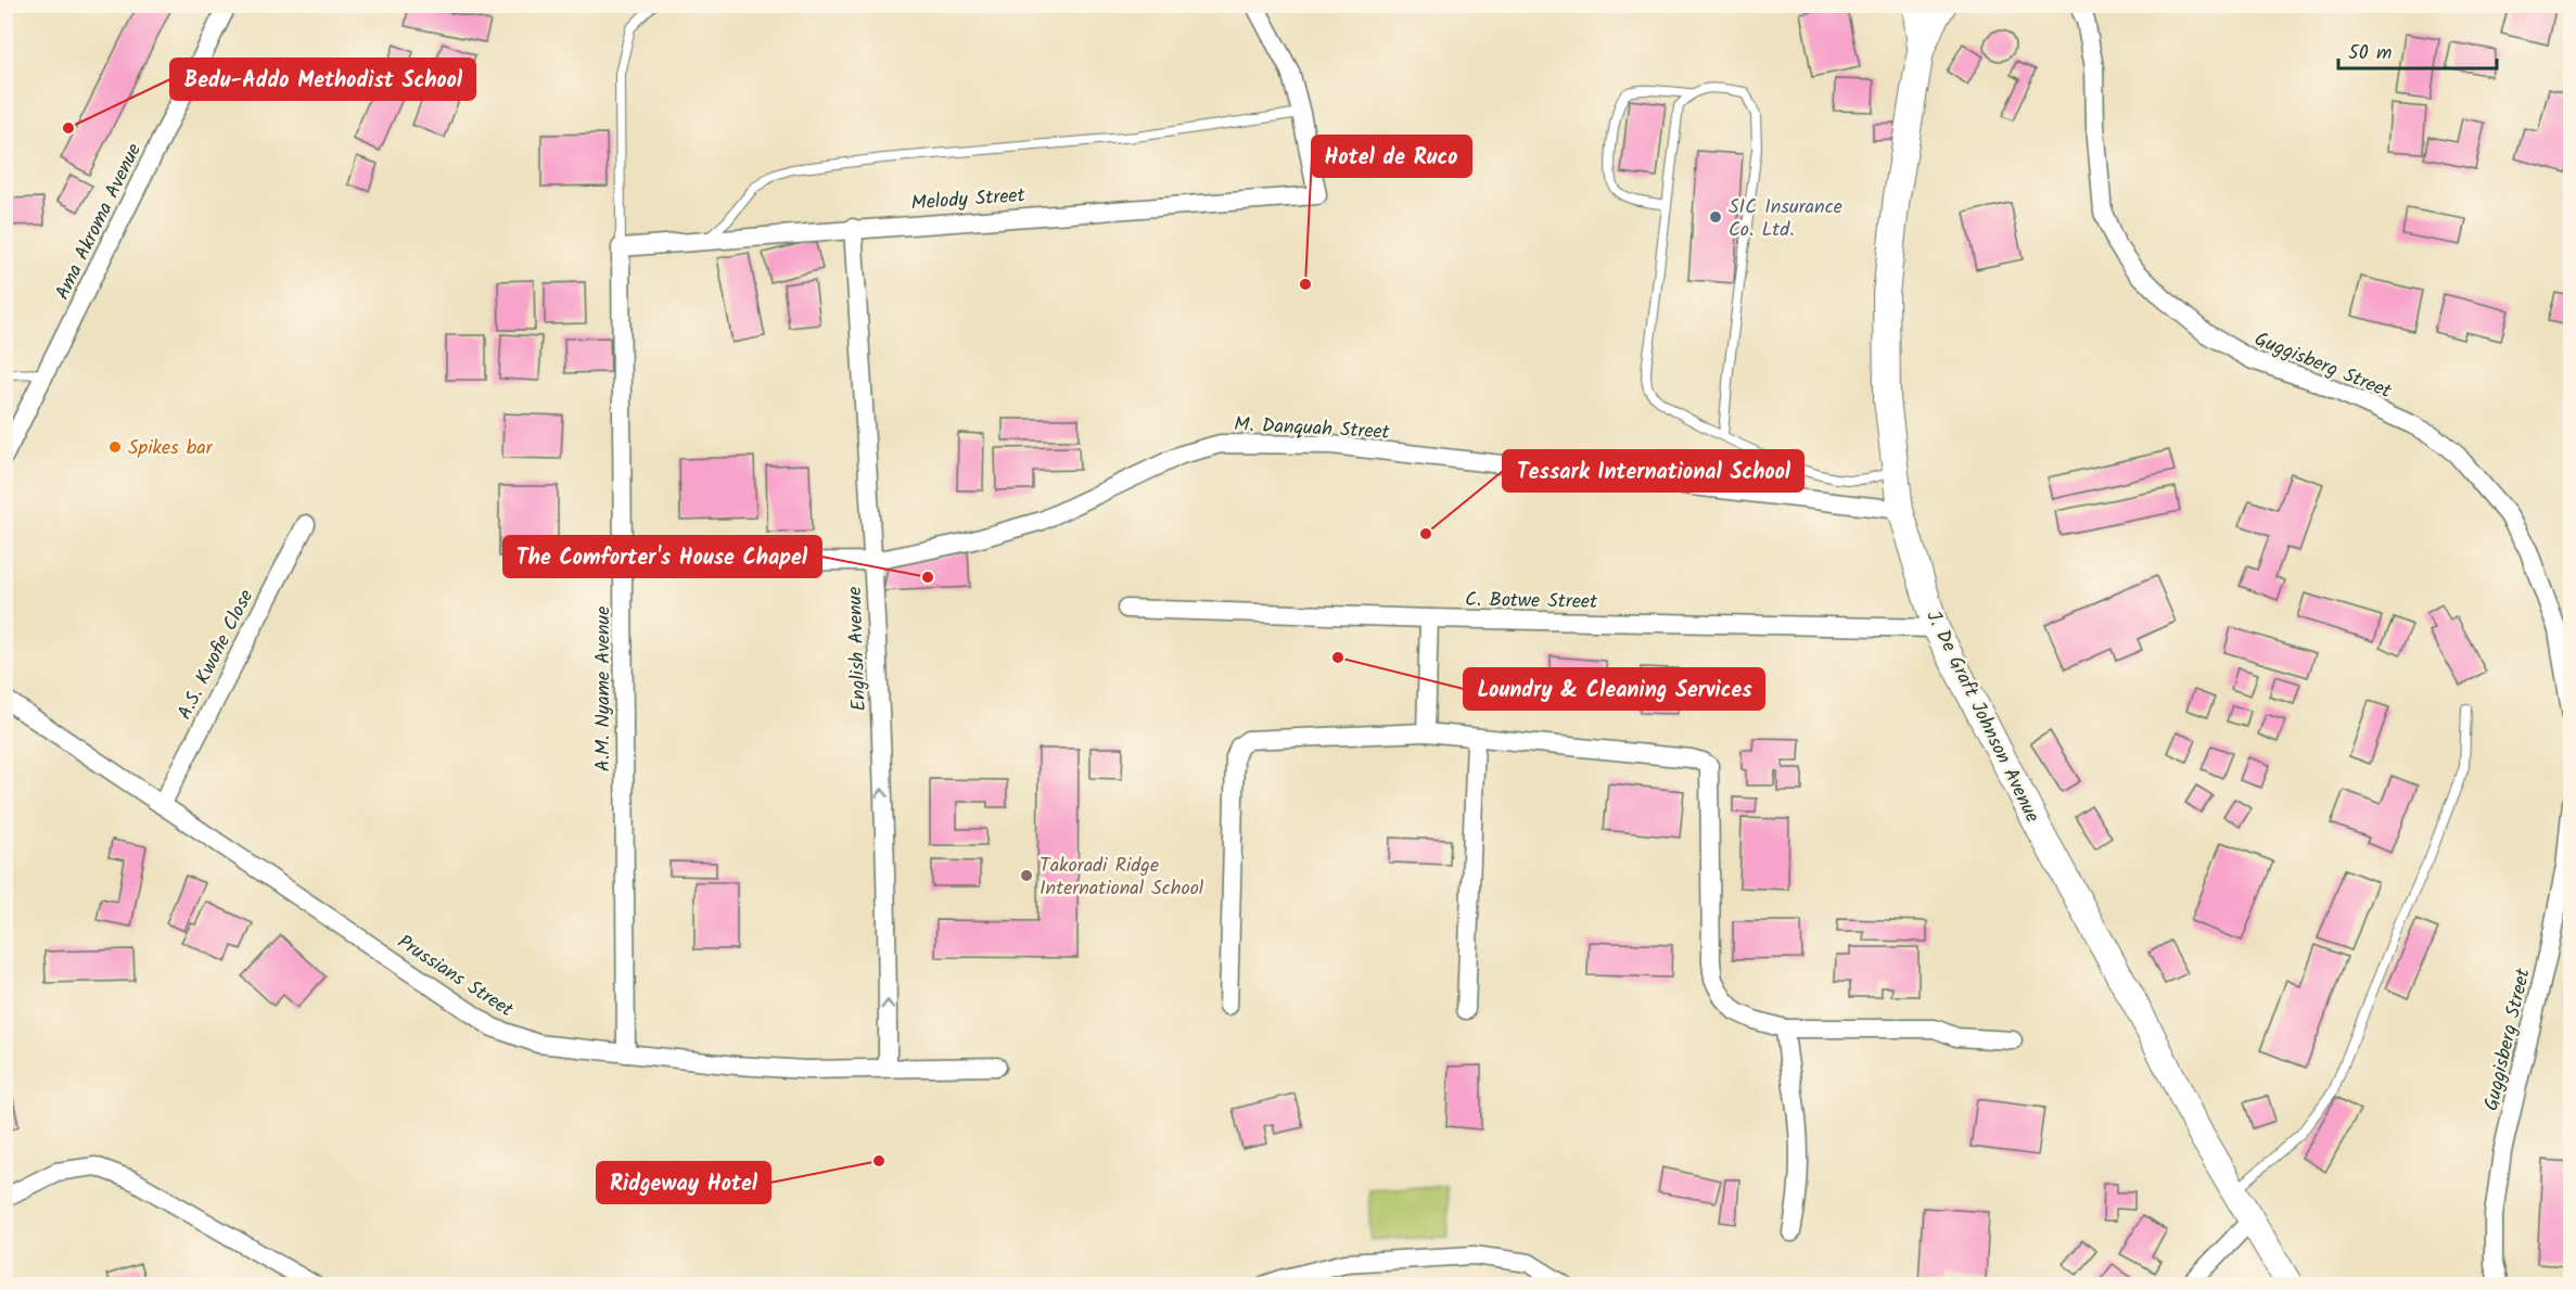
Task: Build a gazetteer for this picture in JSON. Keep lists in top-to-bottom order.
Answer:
{
  "streets": {
    "street": [
      "Melody Street",
      "Ama Akroma Avenue",
      "Guggisberg Street",
      "M. Danquah Street",
      "C. Botwe Street",
      "English Avenue",
      "A.S. Kwofie Close",
      "A.M. Nyame Avenue",
      "J. De Graft Johnson Avenue",
      "Prussians Street"
    ]
  },
  "crossings": [
    ["Melody Street", "English Avenue"],
    ["Melody Street", "A.M. Nyame Avenue"],
    ["M. Danquah Street", "English Avenue"],
    ["M. Danquah Street", "A.M. Nyame Avenue"],
    ["M. Danquah Street", "J. De Graft Johnson Avenue"],
    ["C. Botwe Street", "J. De Graft Johnson Avenue"],
    ["English Avenue", "Prussians Street"],
    ["A.S. Kwofie Close", "Prussians Street"],
    ["A.M. Nyame Avenue", "Prussians Street"]
  ],
  "one_way": ["English Avenue"],
  "places": [
    "Bedu-Addo Methodist School",
    "SIC Insurance Co. Ltd.",
    "Hotel de Ruco",
    "Spikes bar",
    "Tessark International School",
    "The Comforter's House Chapel",
    "Loundry & Cleaning Services",
    "Takoradi Ridge International School",
    "Ridgeway Hotel"
  ],
  "scale_bar": "50 m"
}
